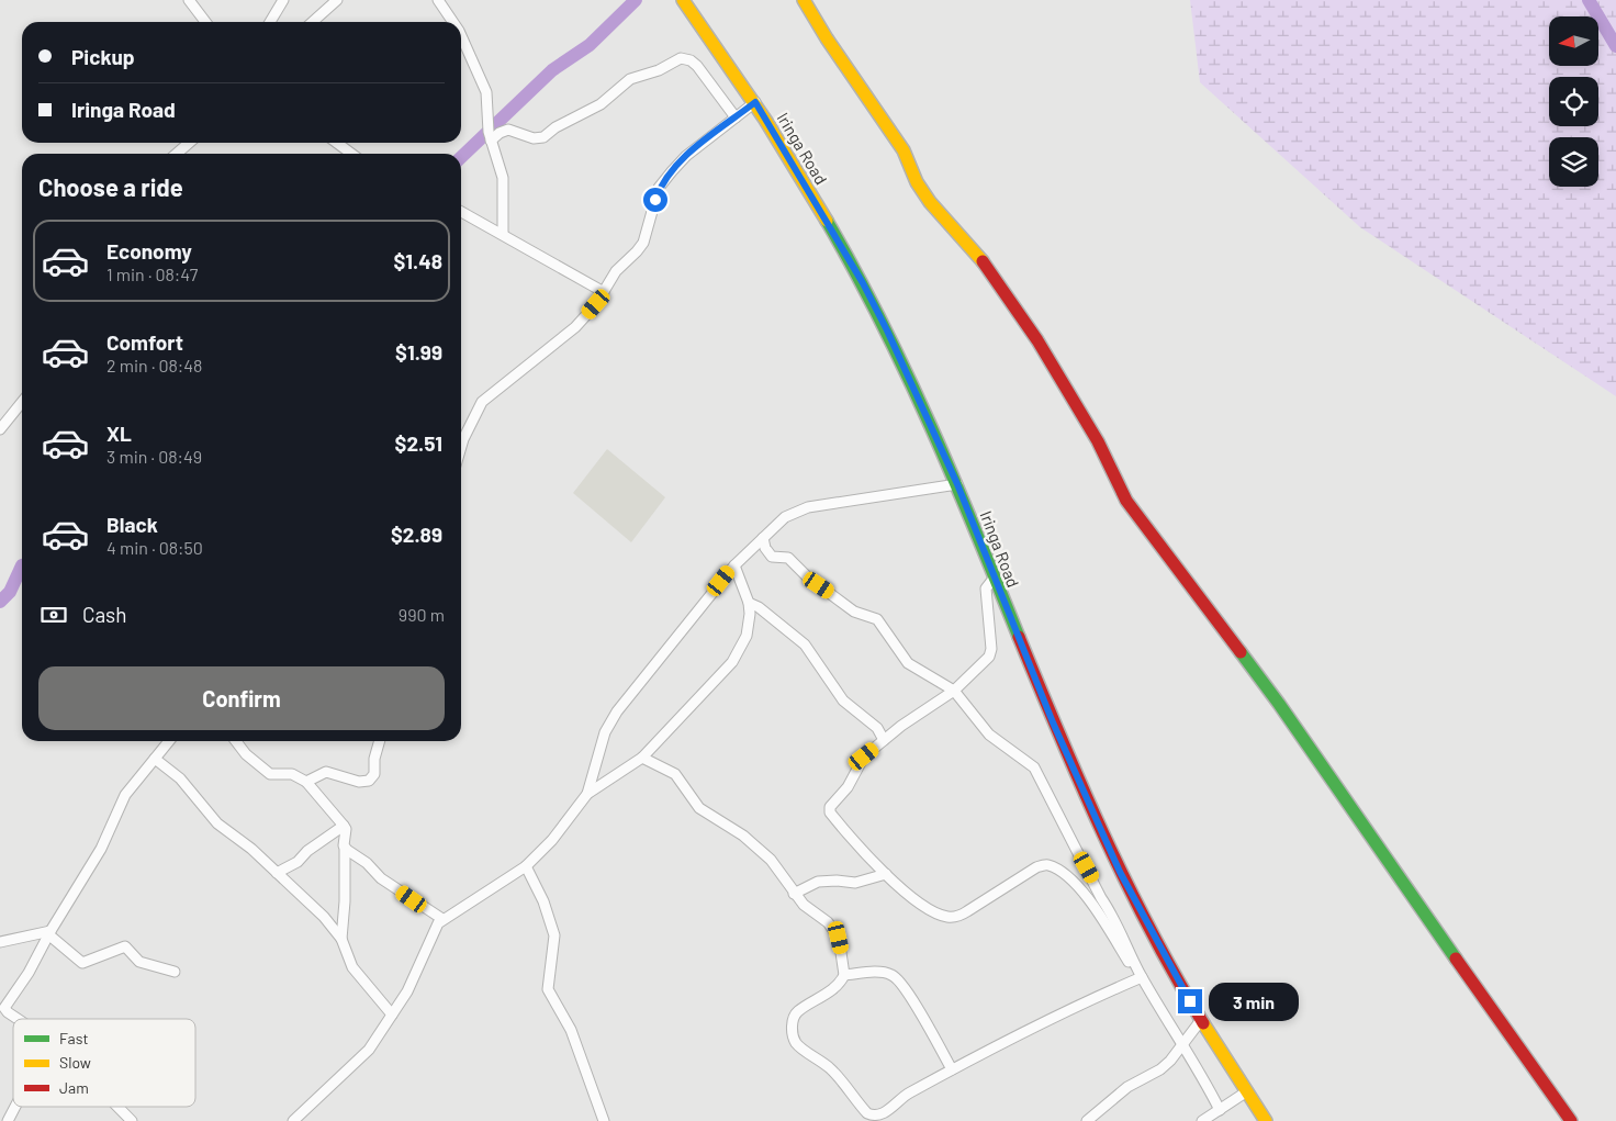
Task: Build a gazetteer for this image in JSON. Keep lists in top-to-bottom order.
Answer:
{
  "streets": {
    "main road": ["Iringa Road"]
  },
  "legend": ["Fast", "Slow", "Jam"],
  "north": "left",
  "page": {
    "banner": ["Pickup", "Iringa Road"],
    "heading": "Choose a ride",
    "list": [
      {
        "name": "Economy",
        "note": "1 min · 08:47",
        "value": "$1.48"
      },
      {
        "name": "Comfort",
        "note": "2 min · 08:48",
        "value": "$1.99"
      },
      {
        "name": "XL",
        "note": "3 min · 08:49",
        "value": "$2.51"
      },
      {
        "name": "Black",
        "note": "4 min · 08:50",
        "value": "$2.89"
      }
    ],
    "pay": ["Cash", "990 m"],
    "buttons": "Confirm",
    "bubble": "3 min"
  }
}
